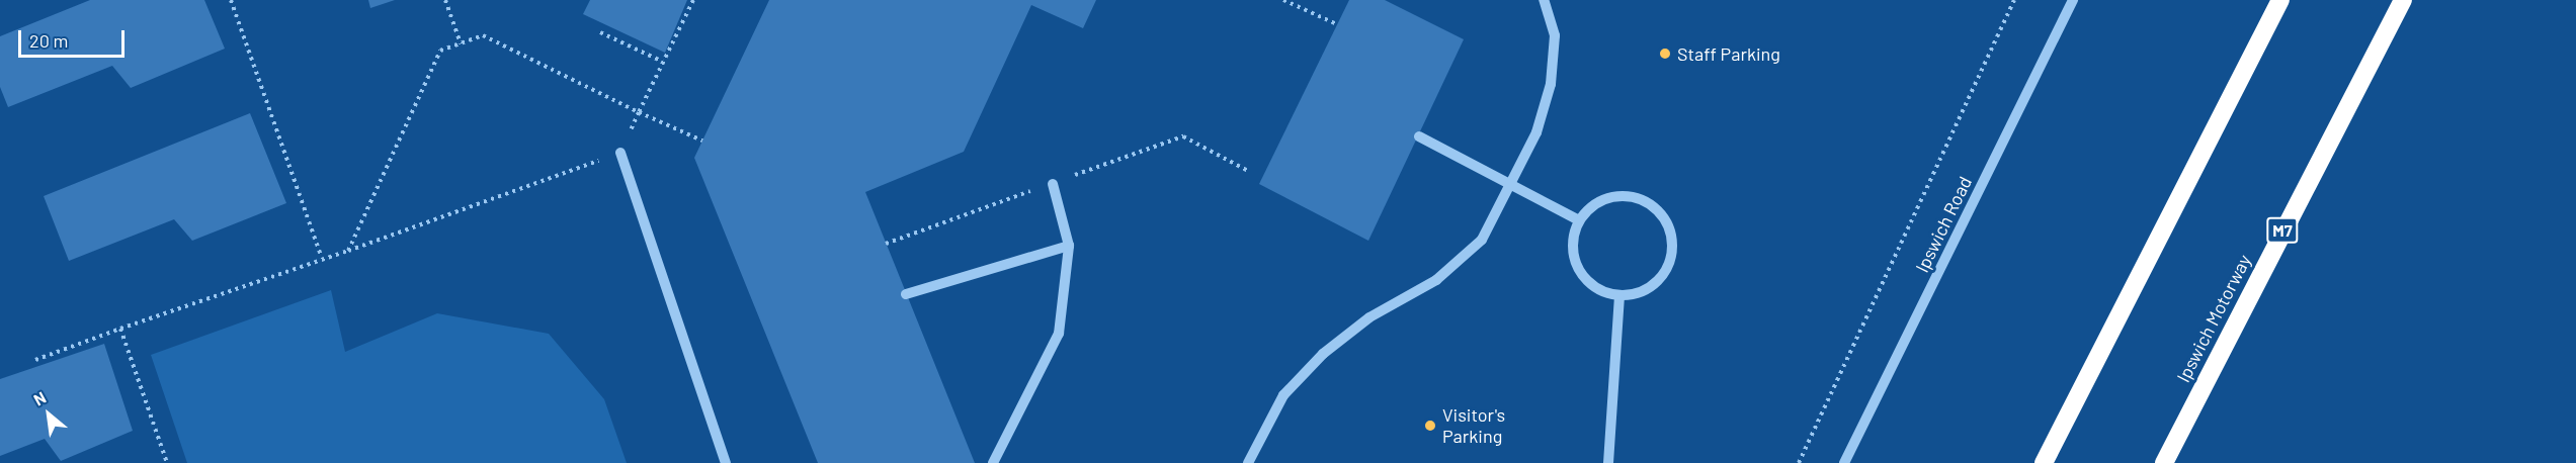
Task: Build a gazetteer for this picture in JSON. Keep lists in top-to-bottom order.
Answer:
{
  "streets": {
    "highway": ["M7", "Ipswich Motorway"],
    "street": ["Ipswich Road"]
  },
  "places": ["Staff Parking", "Visitor's Parking"],
  "scale_bar": "20 m",
  "north": "top left"
}
